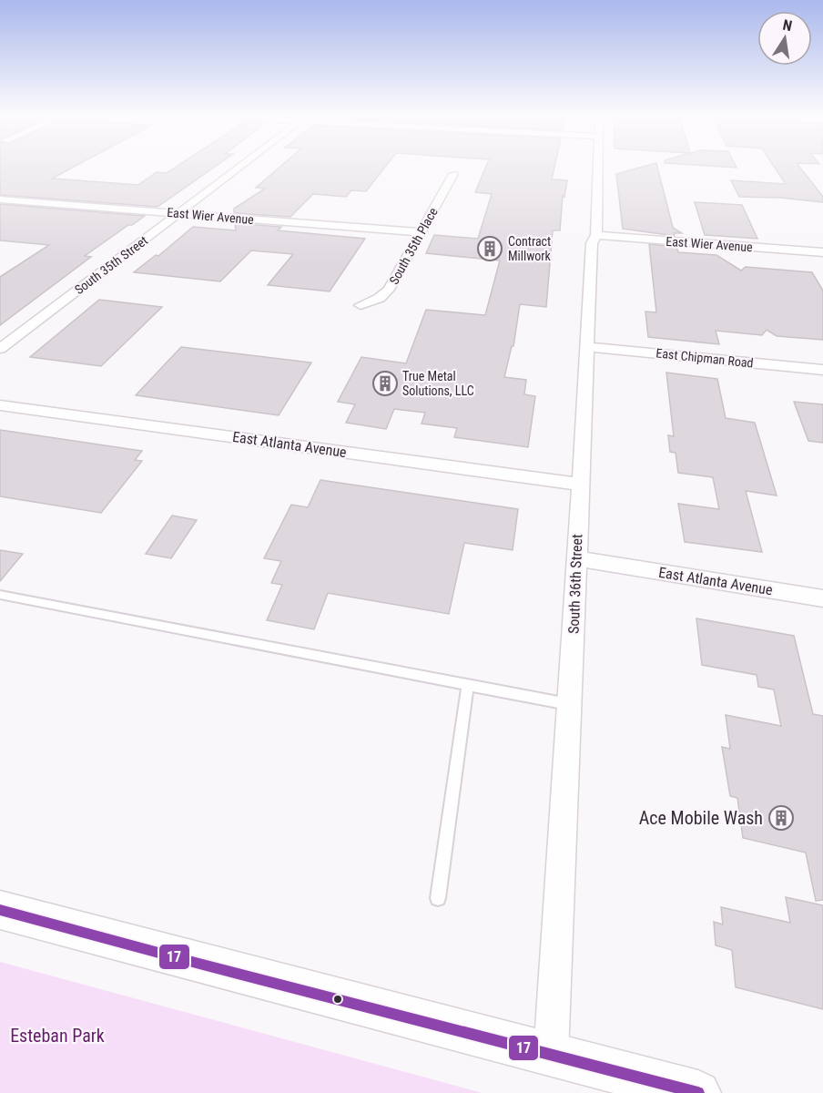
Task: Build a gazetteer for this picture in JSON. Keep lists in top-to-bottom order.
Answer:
{
  "streets": {
    "street": [
      "East Wier Avenue",
      "South 35th Place",
      "South 35th Street",
      "East Chipman Road",
      "East Atlanta Avenue",
      "South 36th Street"
    ]
  },
  "crossings": [
    ["East Wier Avenue", "South 35th Place"],
    ["East Wier Avenue", "South 35th Street"],
    ["East Wier Avenue", "South 36th Street"],
    ["East Chipman Road", "South 36th Street"],
    ["East Atlanta Avenue", "South 36th Street"]
  ],
  "parks": ["Esteban Park"],
  "places": {
    "building": ["Contract Millwork", "True Metal Solutions, LLC", "Ace Mobile Wash"]
  },
  "lines": ["transit line 17"],
  "north": "top"
}
